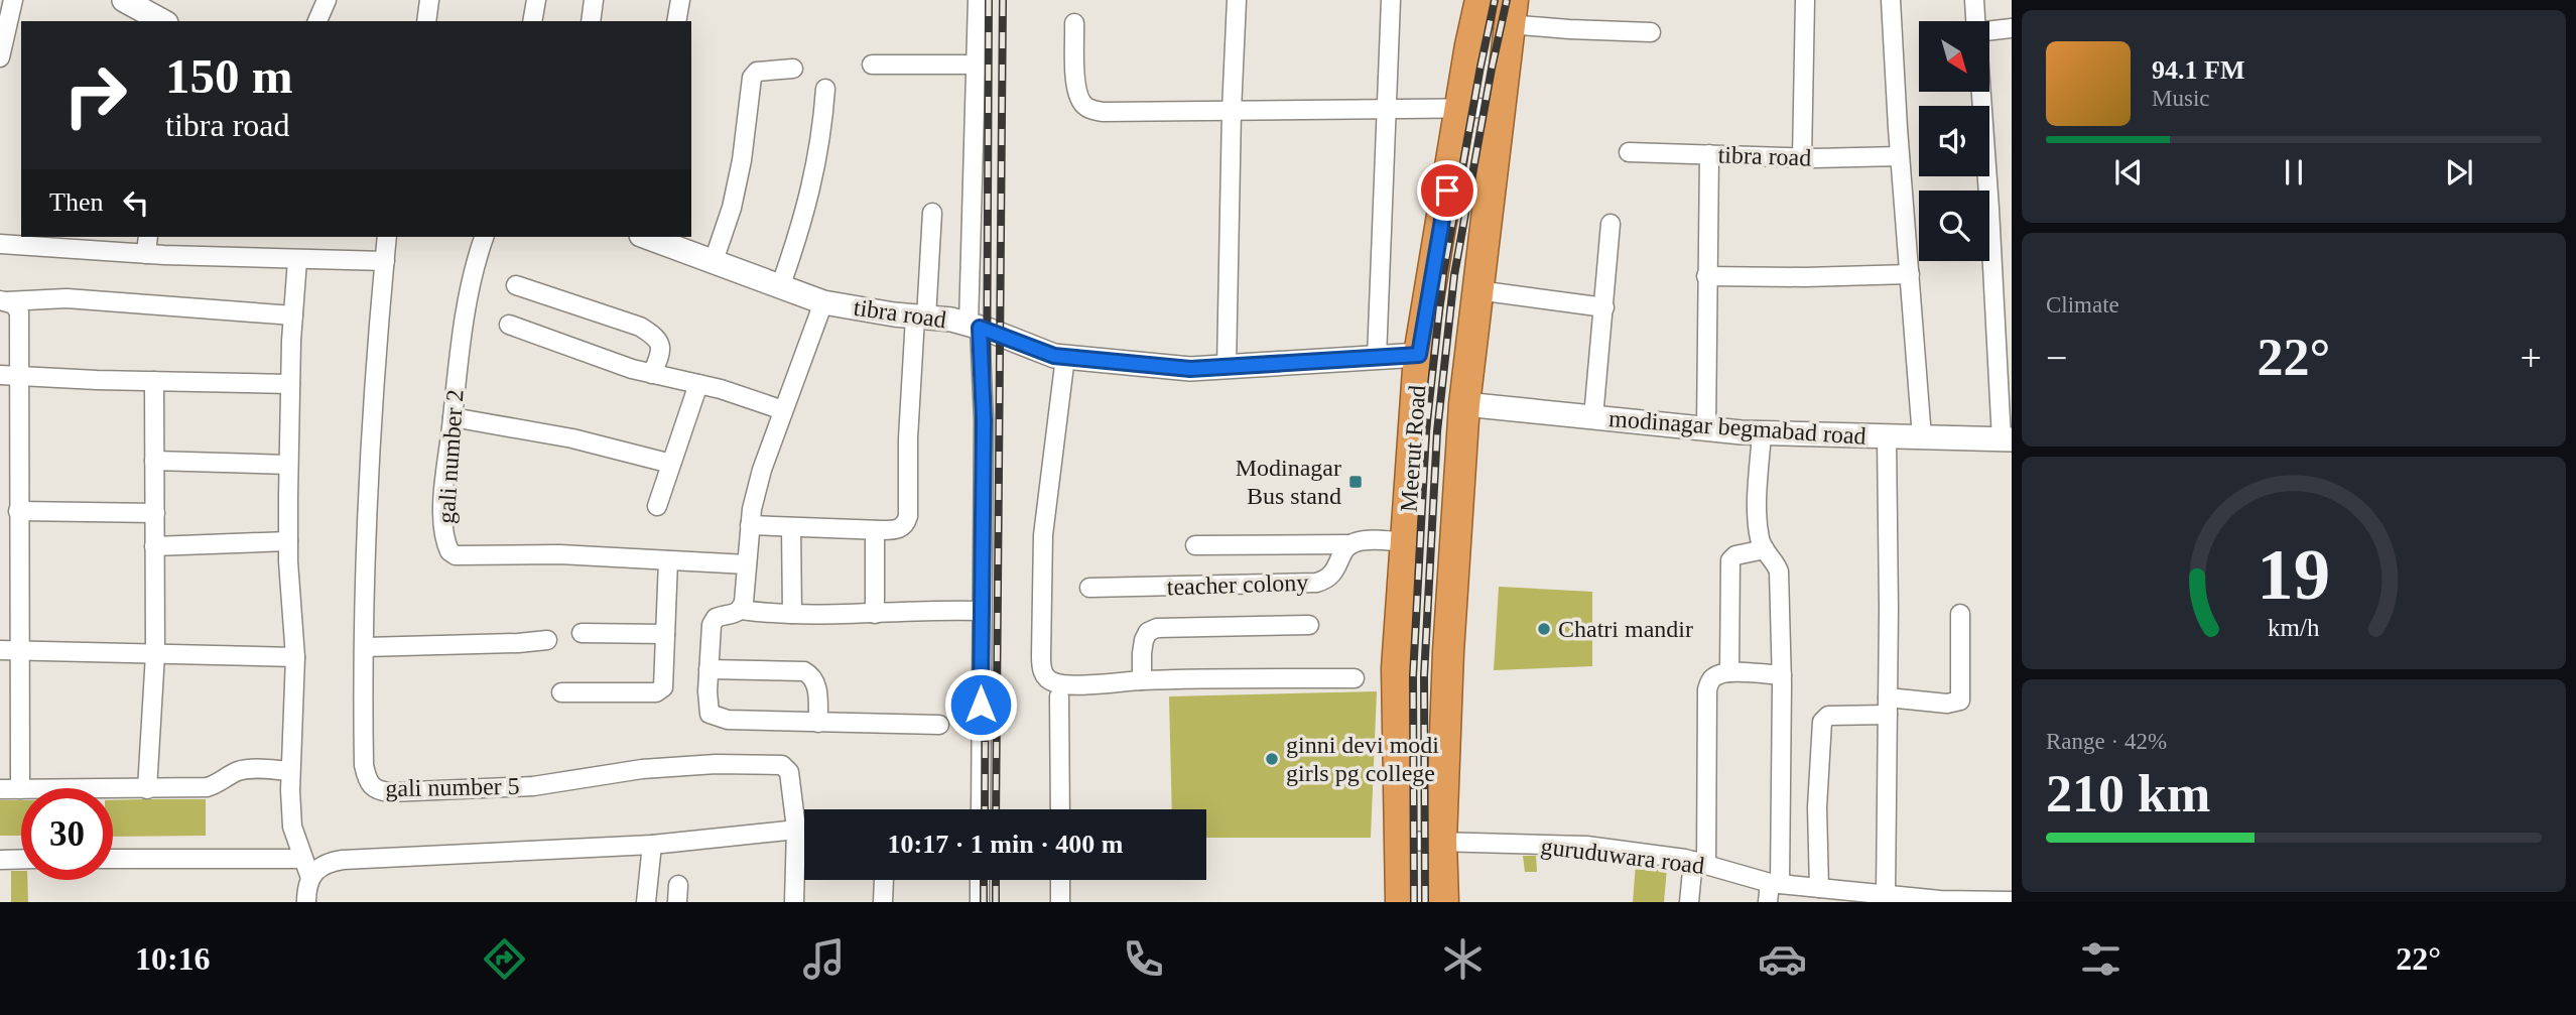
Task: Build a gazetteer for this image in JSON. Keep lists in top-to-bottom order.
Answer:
{
  "streets": {
    "highway": ["Meerut Road"],
    "street": [
      "tibra road",
      "modinagar begmabad road",
      "gali number 2",
      "teacher colony",
      "gali number 5",
      "guruduwara road"
    ]
  },
  "crossings": [
    ["tibra road", "Meerut Road"],
    ["modinagar begmabad road", "Meerut Road"],
    ["Meerut Road", "guruduwara road"]
  ],
  "places": {
    "transit": ["Modinagar Bus stand"],
    "other": ["Chatri mandir", "ginni devi modi girls pg college"]
  },
  "north": "bottom right",
  "page": {
    "turn": ["150 m", "tibra road"],
    "song": ["94.1 FM", "Music"],
    "then": "Then",
    "tile": [
      "Climate",
      ["Range · 42%", "210 km"]
    ],
    "heat": ["−", "22°", "+"],
    "limit": "30",
    "trip": "10:17 · 1 min · 400 m",
    "tabs": ["10:16", "22°"],
    "gauge": ["19", "km/h"]
  }
}
